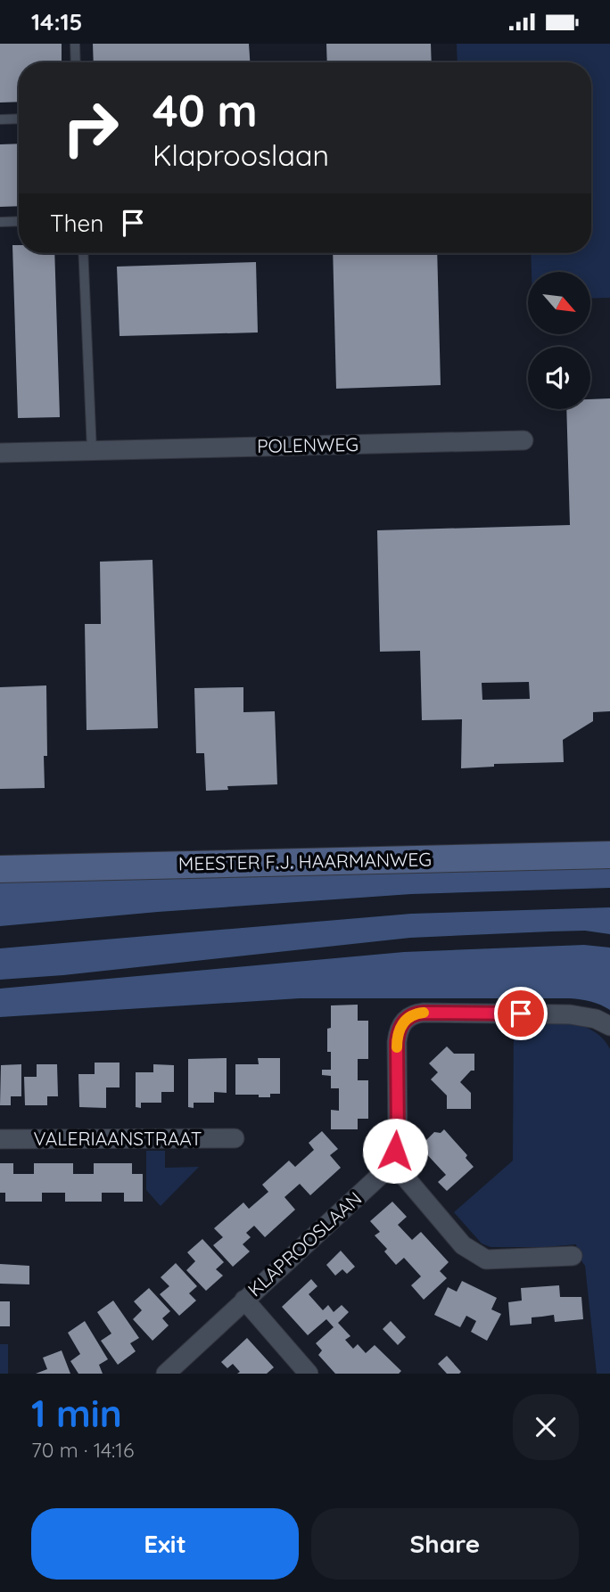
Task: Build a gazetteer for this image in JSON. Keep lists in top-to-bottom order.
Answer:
{
  "streets": {
    "main road": ["MEESTER F.J. HAARMANWEG"],
    "street": ["POLENWEG", "VALERIAANSTRAAT", "KLAPROOSLAAN"]
  },
  "north": "bottom right",
  "page": {
    "status": "14:15",
    "turn": ["40 m", "Klaprooslaan"],
    "then": "Then",
    "heading": ["1 min", "70 m · 14:16"],
    "buttons": ["Exit", "Share"]
  }
}
